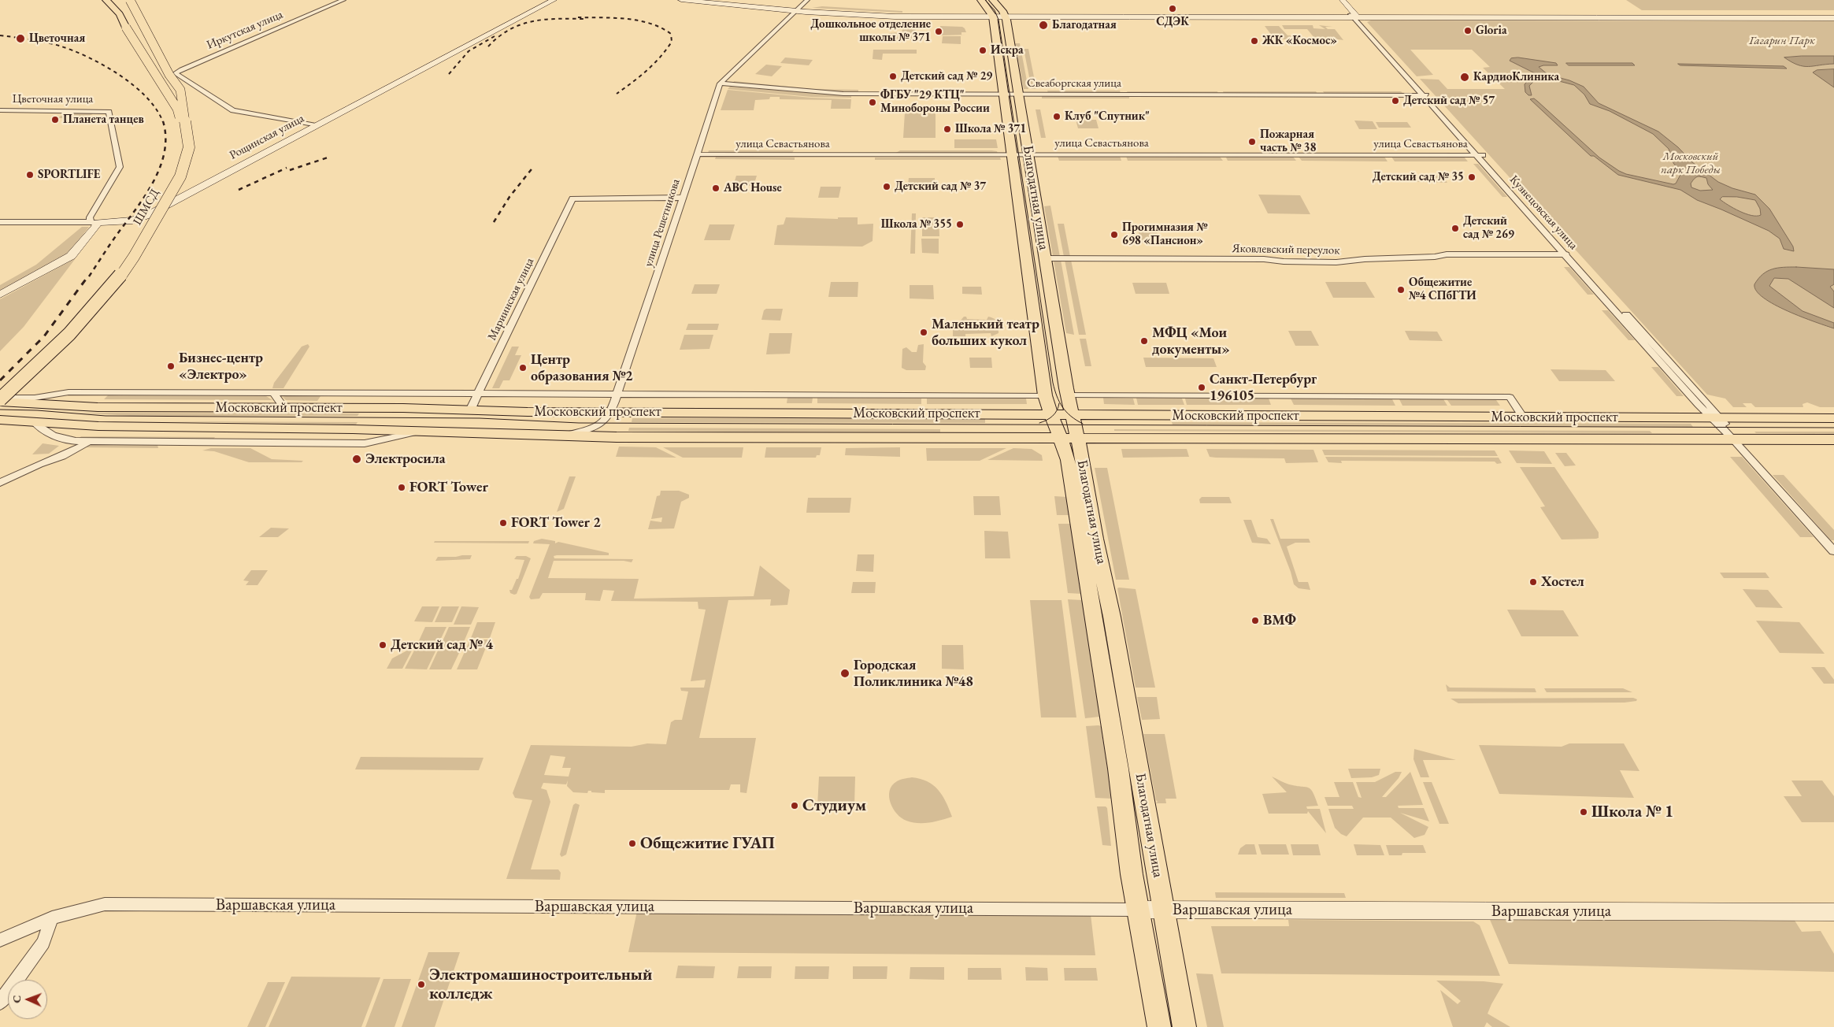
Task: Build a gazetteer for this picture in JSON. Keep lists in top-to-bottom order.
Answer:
{
  "streets": {
    "main road": ["Благодатная улица", "ШМСД", "Московский проспект"],
    "street": [
      "Иркутская улица",
      "Свеаборгская улица",
      "Цветочная улица",
      "Рощинская улица",
      "улица Севастьянова",
      "Кузнецовская улица",
      "улица Решетникова",
      "Яковлевский переулок",
      "Мариинская улица",
      "Варшавская улица"
    ]
  },
  "crossings": [
    ["Иркутская улица", "Рощинская улица"],
    ["Свеаборгская улица", "Благодатная улица"],
    ["Свеаборгская улица", "Кузнецовская улица"],
    ["Свеаборгская улица", "улица Решетникова"],
    ["Цветочная улица", "Рощинская улица"],
    ["улица Севастьянова", "Благодатная улица"],
    ["улица Севастьянова", "Кузнецовская улица"],
    ["улица Севастьянова", "улица Решетникова"],
    ["Благодатная улица", "Яковлевский переулок"],
    ["Благодатная улица", "Московский проспект"],
    ["Благодатная улица", "Варшавская улица"],
    ["ШМСД", "Московский проспект"],
    ["Кузнецовская улица", "Яковлевский переулок"],
    ["Кузнецовская улица", "Московский проспект"],
    ["улица Решетникова", "Мариинская улица"],
    ["улица Решетникова", "Московский проспект"],
    ["Мариинская улица", "Московский проспект"]
  ],
  "parks": ["Гагарин Парк", "Московский парк Победы"],
  "places": [
    "СДЭК",
    "Благодатная",
    "Gloria",
    "Дошкольное отделение школы № 371",
    "Цветочная",
    "ЖК «Космос»",
    "Искра",
    "Детский сад № 29",
    "КардиоКлиника",
    "Детский сад № 57",
    "ФГБУ \"29 КТЦ\" Минобороны России",
    "Клуб \"Спутник\"",
    "Планета танцев",
    "Школа № 371",
    "Пожарная часть № 38",
    "SPORTLIFE",
    "Детский сад № 35",
    "Детский сад № 37",
    "ABC House",
    "Школа № 355",
    "Детский сад № 269",
    "Прогимназия № 698 «Пансион»",
    "Общежитие №4 СПбГТИ",
    "Маленький театр больших кукол",
    "МФЦ «Мои документы»",
    "Бизнес-центр «Электро»",
    "Центр образования №2",
    "Санкт-Петербург 196105",
    "Электросила",
    "FORT Tower",
    "FORT Tower 2",
    "Хостел",
    "ВМФ",
    "Детский сад № 4",
    "Городская Поликлиника №48",
    "Студиум",
    "Школа № 1",
    "Общежитие ГУАП",
    "Электромашиностроительный колледж"
  ],
  "north": "left"
}
